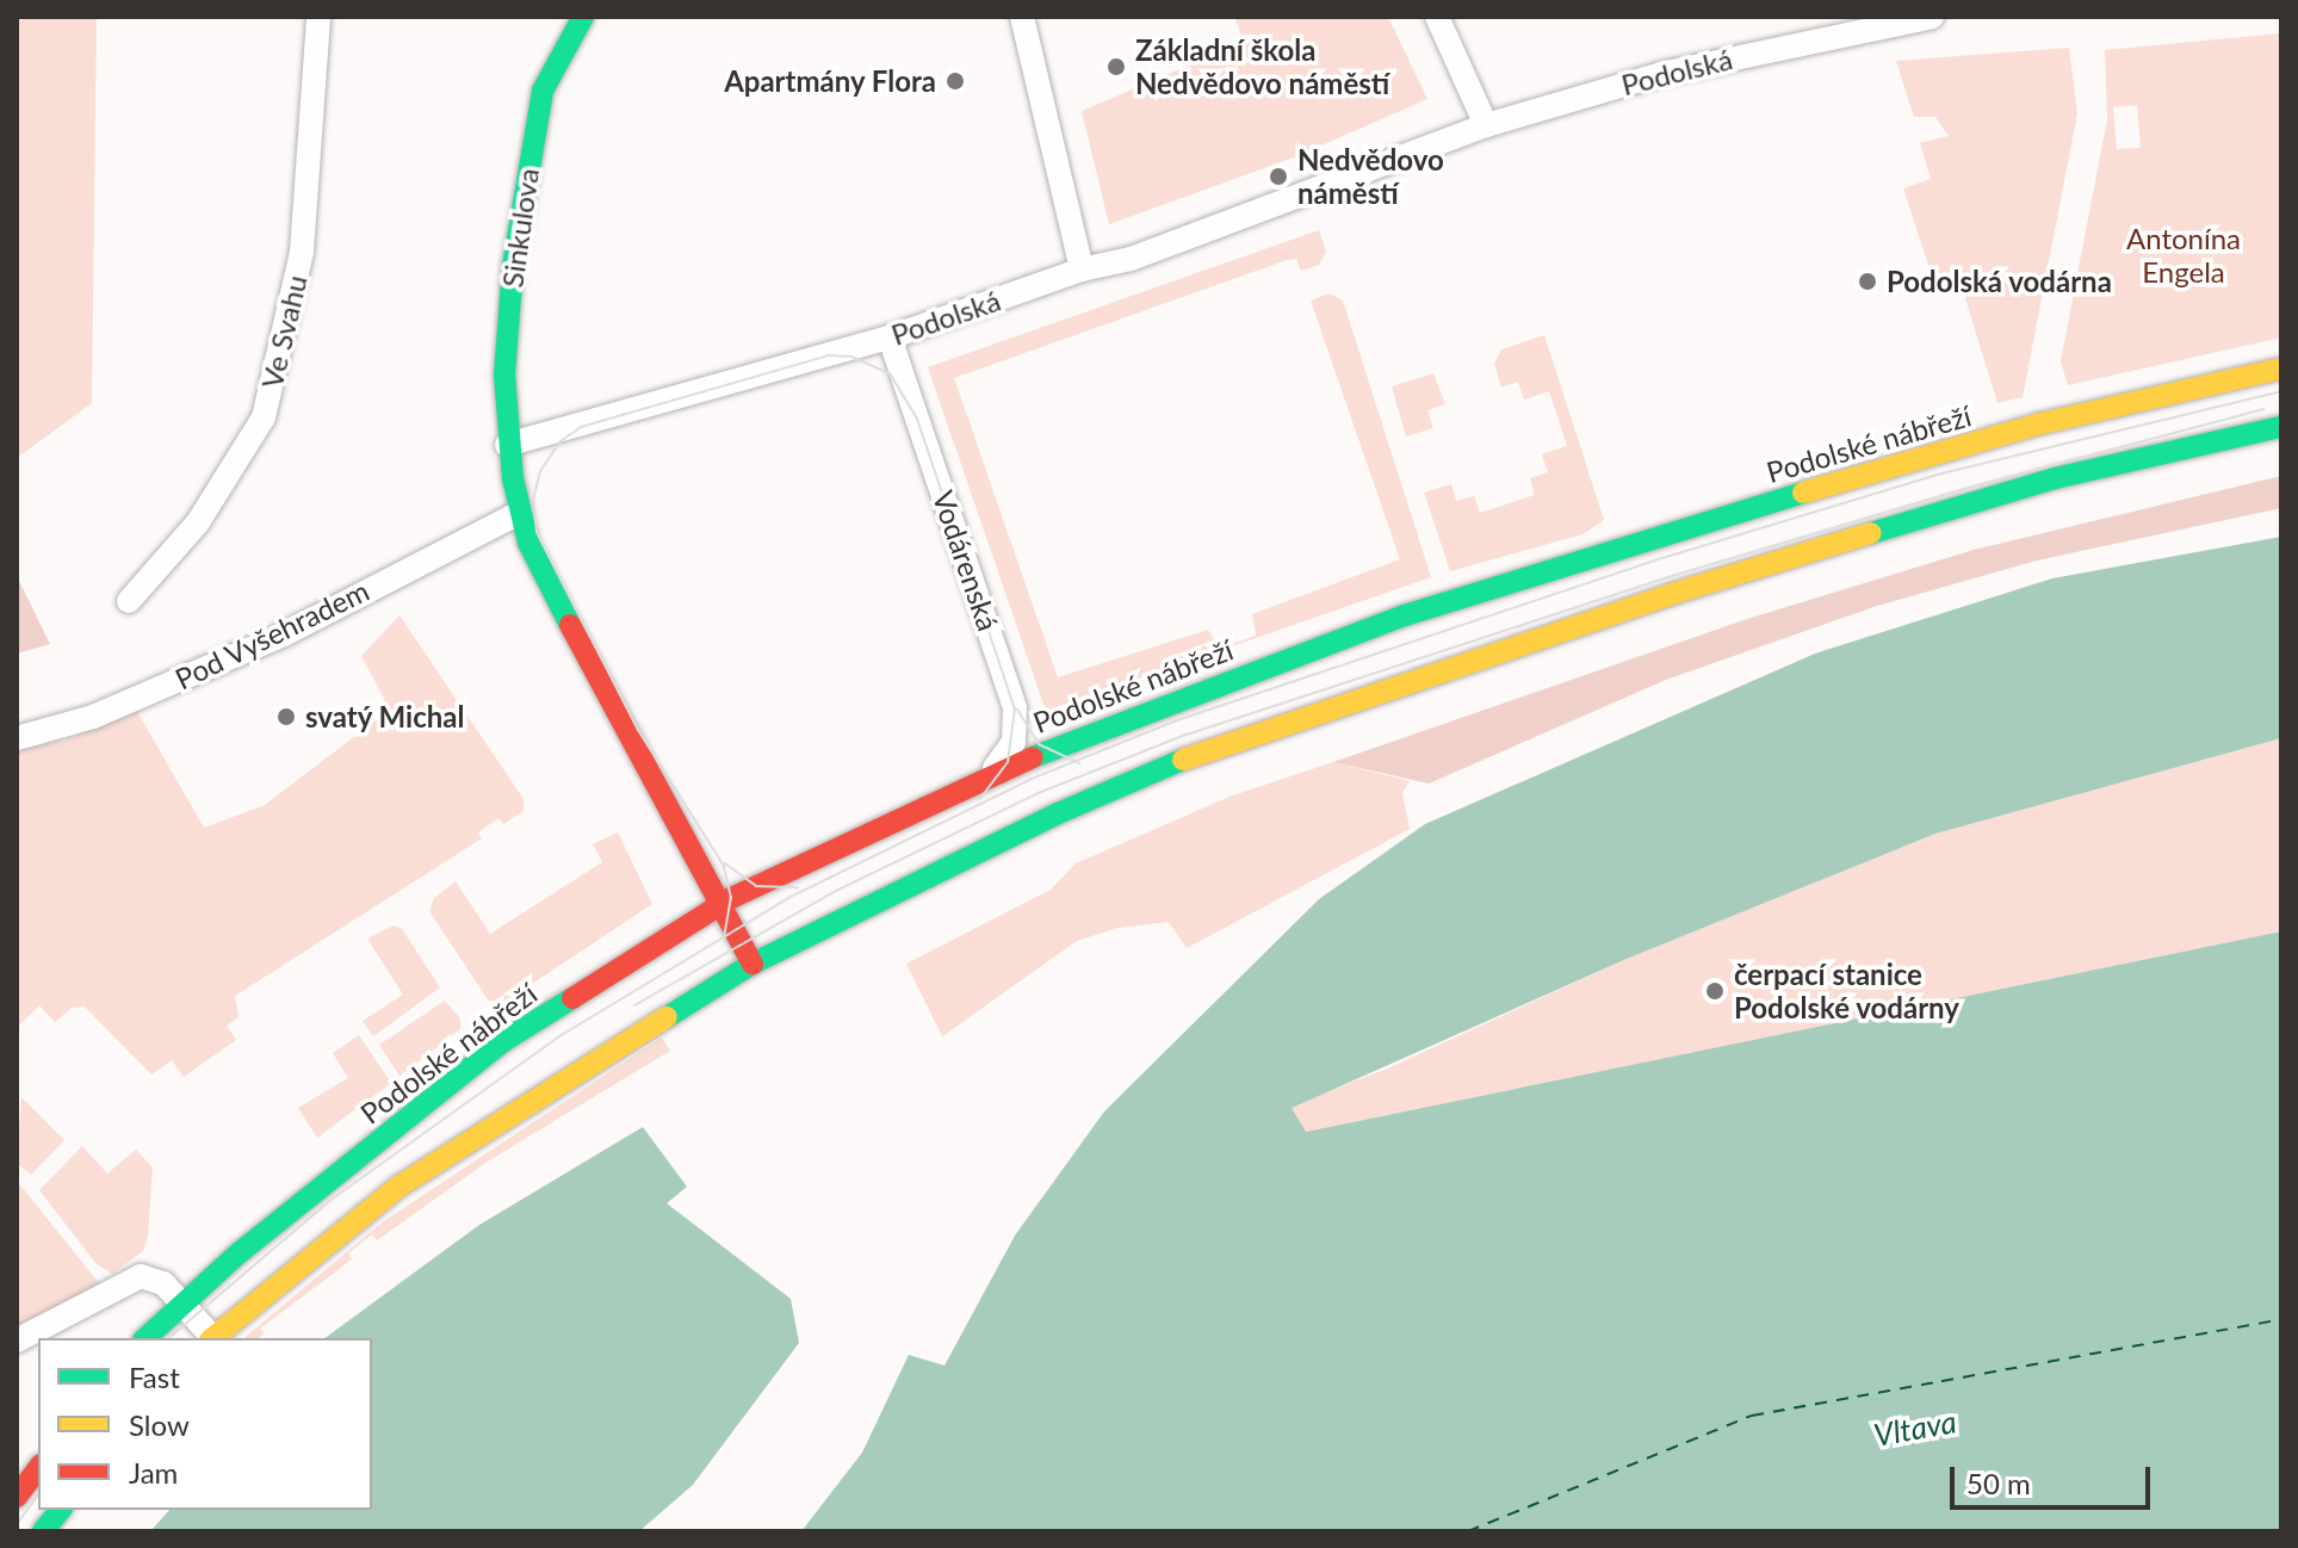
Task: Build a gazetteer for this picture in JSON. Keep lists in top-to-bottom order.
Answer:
{
  "streets": {
    "main road": ["Sinkulova", "Podolské nábřeží"],
    "street": [
      "Podolská",
      "Ve Svahu",
      "Vodárenská",
      "Pod Vyšehradem"
    ]
  },
  "crossings": [
    ["Podolská", "Sinkulova"],
    ["Podolská", "Vodárenská"],
    ["Podolské nábřeží", "Vodárenská"]
  ],
  "water": ["Vltava"],
  "parks": ["Antonína Engela"],
  "places": [
    "Základní škola Nedvědovo náměstí",
    "Apartmány Flora",
    "Nedvědovo náměstí",
    "Podolská vodárna",
    "svatý Michal",
    "čerpací stanice Podolské vodárny"
  ],
  "legend": ["Fast", "Slow", "Jam"],
  "scale_bar": "50 m"
}
